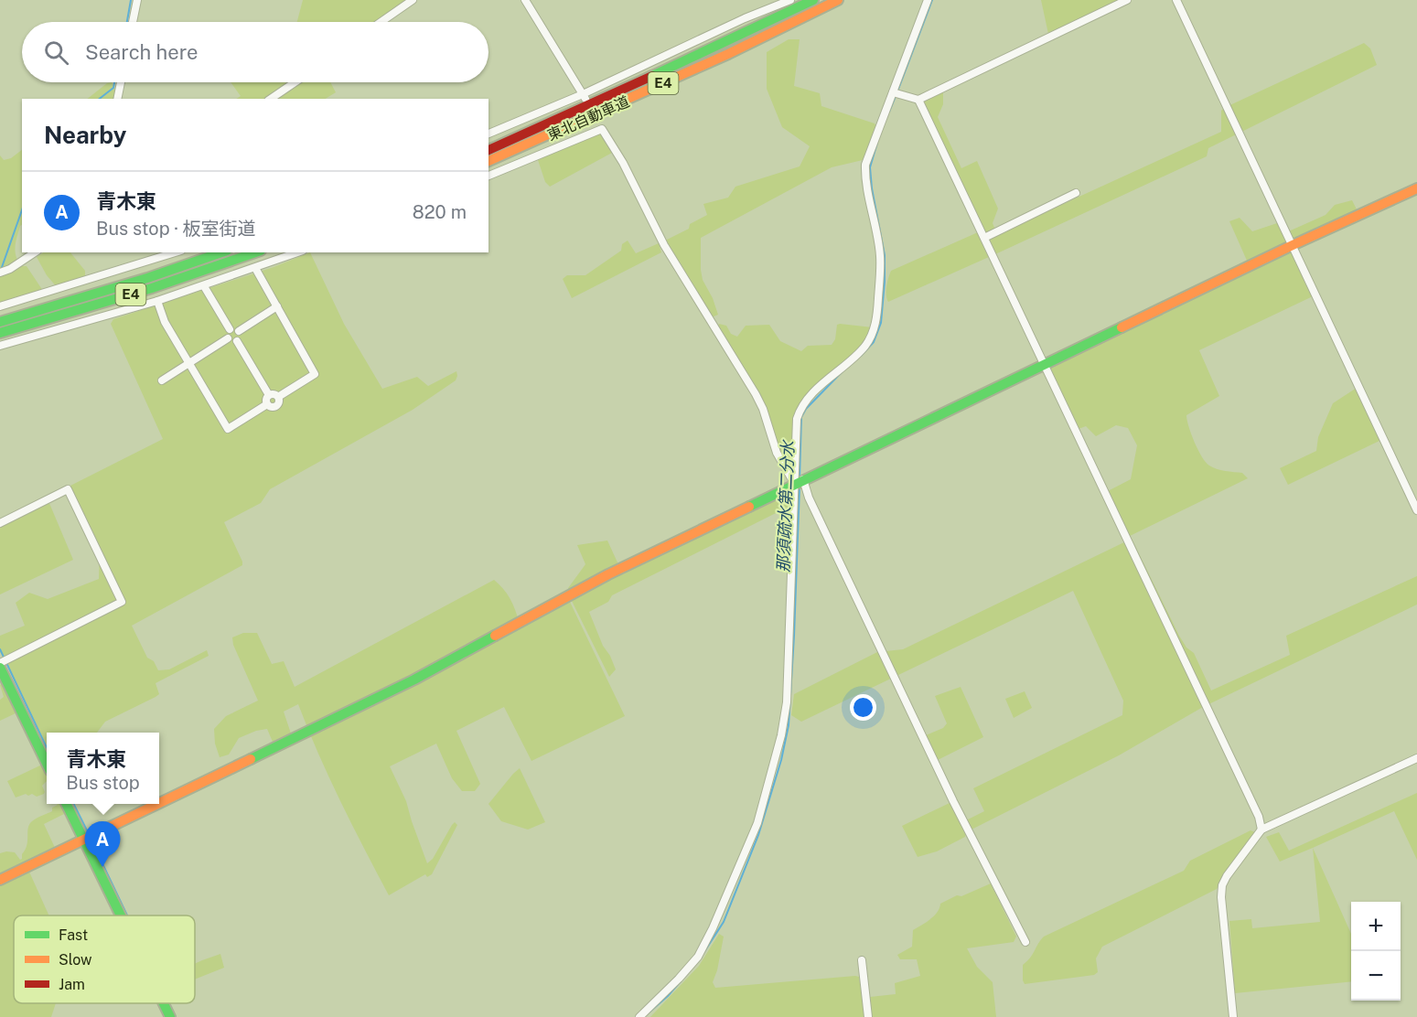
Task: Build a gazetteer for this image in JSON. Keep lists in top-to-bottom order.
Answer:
{
  "streets": {
    "main road": ["E4", "東北自動車道"]
  },
  "water": ["那須疏水第二分水"],
  "legend": ["Fast", "Slow", "Jam"],
  "page": {
    "search": "Search here",
    "heading": "Nearby",
    "list": [
      {
        "mark": "A",
        "name": "青木東",
        "note": "Bus stop · 板室街道",
        "value": "820 m"
      }
    ],
    "popup": ["青木東", "Bus stop"],
    "pins": "A",
    "map_buttons": ["+", "−"]
  }
}
